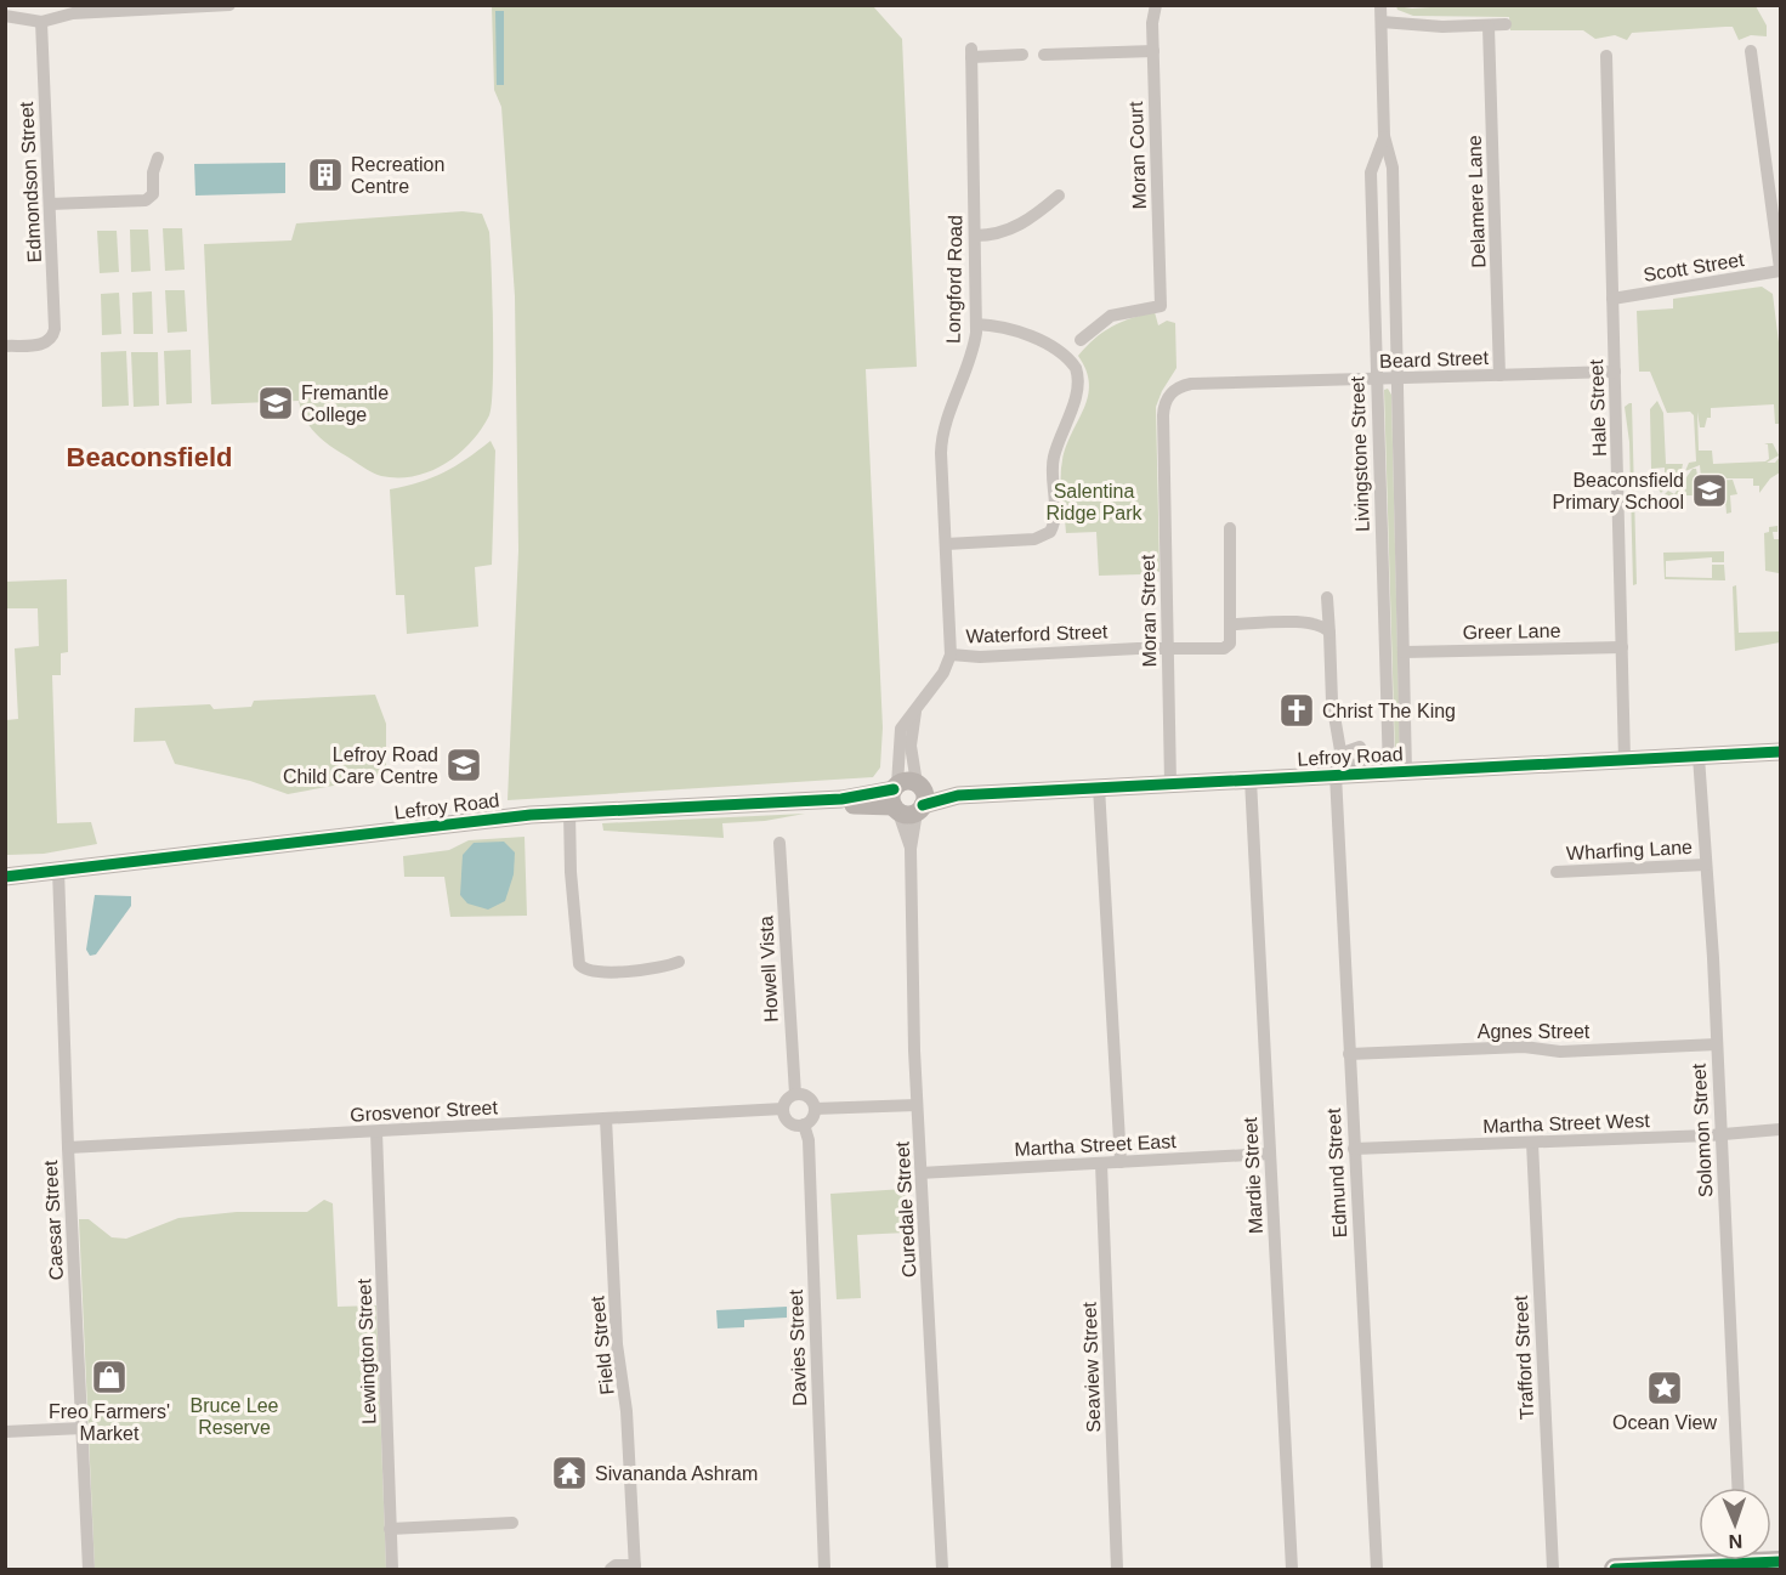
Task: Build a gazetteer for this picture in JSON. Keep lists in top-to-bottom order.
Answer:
{
  "streets": {
    "street": [
      "Moran Court",
      "Edmondson Street",
      "Delamere Lane",
      "Scott Street",
      "Longford Road",
      "Beard Street",
      "Hale Street",
      "Livingstone Street",
      "Moran Street",
      "Greer Lane",
      "Waterford Street",
      "Lefroy Road",
      "Wharfing Lane",
      "Howell Vista",
      "Agnes Street",
      "Grosvenor Street",
      "Martha Street West",
      "Solomon Street",
      "Martha Street East",
      "Edmund Street",
      "Mardie Street",
      "Curedale Street",
      "Caesar Street",
      "Field Street",
      "Davies Street",
      "Lewington Street",
      "Trafford Street",
      "Seaview Street"
    ]
  },
  "crossings": [
    ["Delamere Lane", "Beard Street"],
    ["Scott Street", "Hale Street"],
    ["Longford Road", "Waterford Street"],
    ["Beard Street", "Hale Street"],
    ["Beard Street", "Livingstone Street"],
    ["Beard Street", "Moran Street"],
    ["Hale Street", "Greer Lane"],
    ["Hale Street", "Lefroy Road"],
    ["Livingstone Street", "Greer Lane"],
    ["Livingstone Street", "Lefroy Road"],
    ["Moran Street", "Waterford Street"],
    ["Moran Street", "Lefroy Road"],
    ["Lefroy Road", "Solomon Street"],
    ["Lefroy Road", "Edmund Street"],
    ["Lefroy Road", "Mardie Street"],
    ["Lefroy Road", "Curedale Street"],
    ["Lefroy Road", "Caesar Street"],
    ["Wharfing Lane", "Solomon Street"],
    ["Howell Vista", "Grosvenor Street"],
    ["Howell Vista", "Davies Street"],
    ["Agnes Street", "Solomon Street"],
    ["Agnes Street", "Edmund Street"],
    ["Grosvenor Street", "Caesar Street"],
    ["Grosvenor Street", "Field Street"],
    ["Grosvenor Street", "Davies Street"],
    ["Grosvenor Street", "Lewington Street"],
    ["Martha Street West", "Solomon Street"],
    ["Martha Street West", "Edmund Street"],
    ["Martha Street West", "Trafford Street"],
    ["Martha Street East", "Mardie Street"],
    ["Martha Street East", "Curedale Street"],
    ["Martha Street East", "Seaview Street"]
  ],
  "districts": ["Beaconsfield"],
  "parks": ["Salentina Ridge Park", "Bruce Lee Reserve"],
  "places": {
    "building": ["Recreation Centre"],
    "school or university": ["Fremantle College", "Beaconsfield Primary School", "Lefroy Road Child Care Centre"],
    "church": ["Christ The King"],
    "shop": ["Freo Farmers' Market"],
    "place": ["Ocean View"],
    "temple": ["Sivananda Ashram"]
  },
  "north": "bottom"
}
